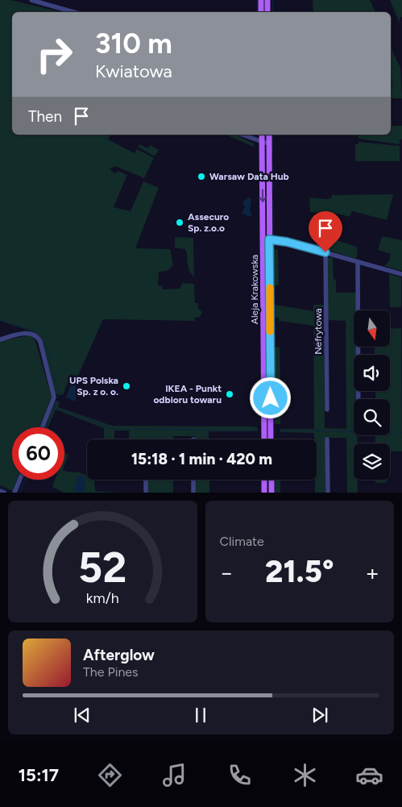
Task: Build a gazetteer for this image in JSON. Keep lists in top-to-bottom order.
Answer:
{
  "streets": {
    "main road": ["Aleja Krakowska"],
    "street": ["Nefrytowa"]
  },
  "places": [
    "Warsaw Data Hub",
    "Assecuro Sp. z.o.o",
    "UPS Polska Sp. z o. o.",
    "IKEA - Punkt odbioru towaru"
  ],
  "north": "bottom",
  "page": {
    "turn": ["310 m", "Kwiatowa"],
    "then": "Then",
    "limit": "60",
    "trip": "15:18 · 1 min · 420 m",
    "tile": "Climate",
    "heat": ["−", "21.5°", "+"],
    "song": ["Afterglow", "The Pines"],
    "tabs": "15:17",
    "gauge": ["52", "km/h"]
  }
}
